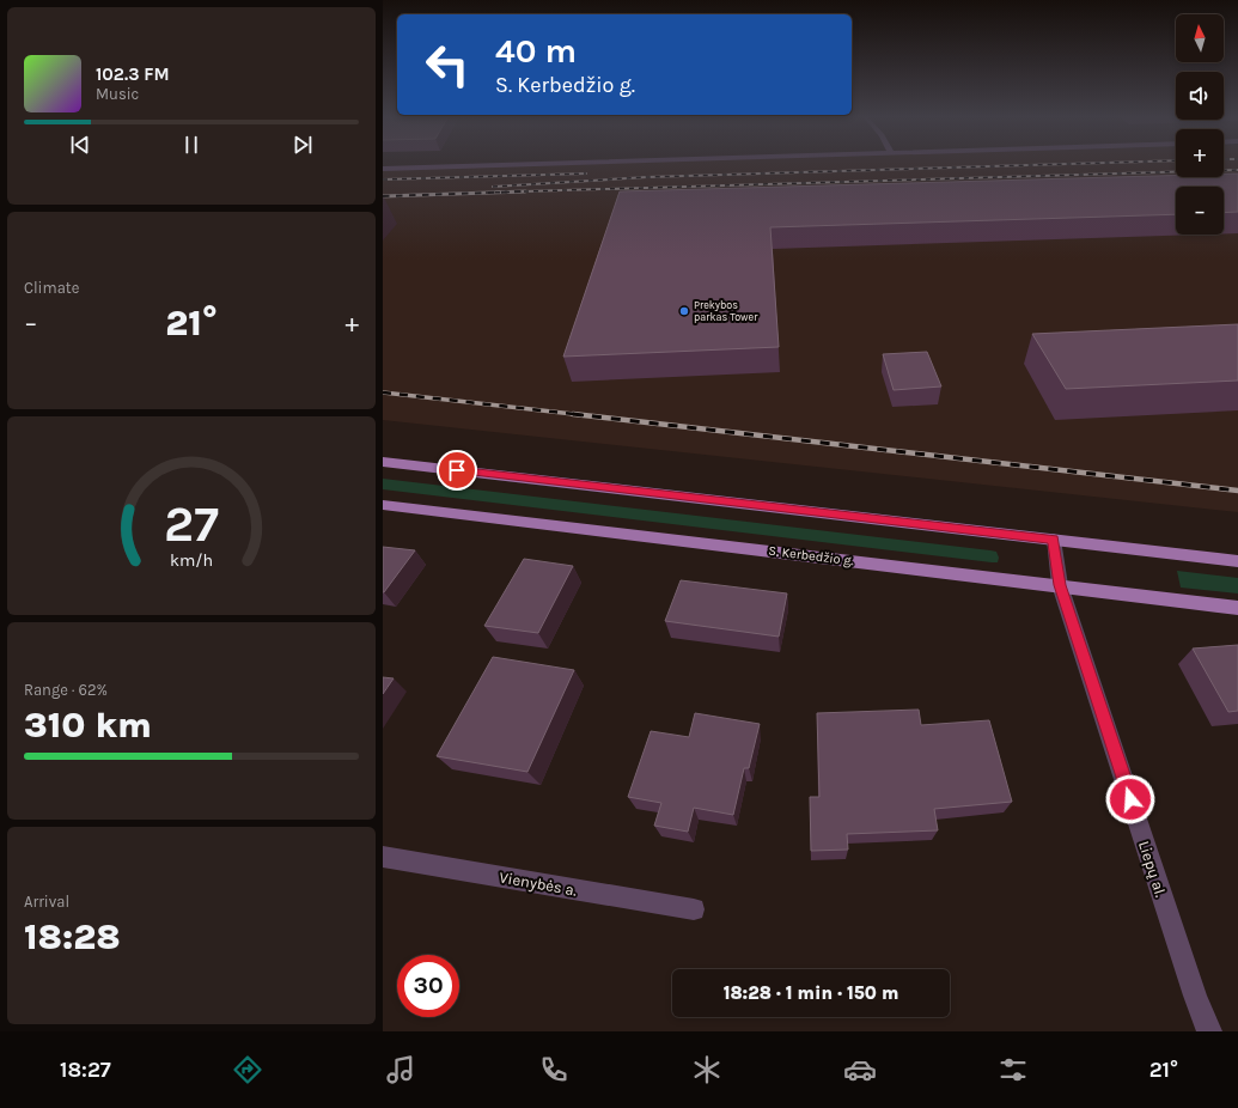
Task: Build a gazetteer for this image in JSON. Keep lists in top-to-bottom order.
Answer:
{
  "streets": {
    "main road": ["S. Kerbedžio g."],
    "street": ["Liepų al.", "Vienybės a."]
  },
  "crossings": [
    ["S. Kerbedžio g.", "Liepų al."]
  ],
  "places": ["Prekybos parkas Tower"],
  "north": "top",
  "page": {
    "map_buttons": ["+", "−"],
    "turn": ["40 m", "S. Kerbedžio g."],
    "song": ["102.3 FM", "Music"],
    "tile": [
      "Climate",
      ["Range · 62%", "310 km"],
      ["Arrival", "18:28"]
    ],
    "heat": ["−", "21°", "+"],
    "limit": "30",
    "trip": "18:28 · 1 min · 150 m",
    "tabs": ["18:27", "21°"],
    "gauge": ["27", "km/h"]
  }
}
